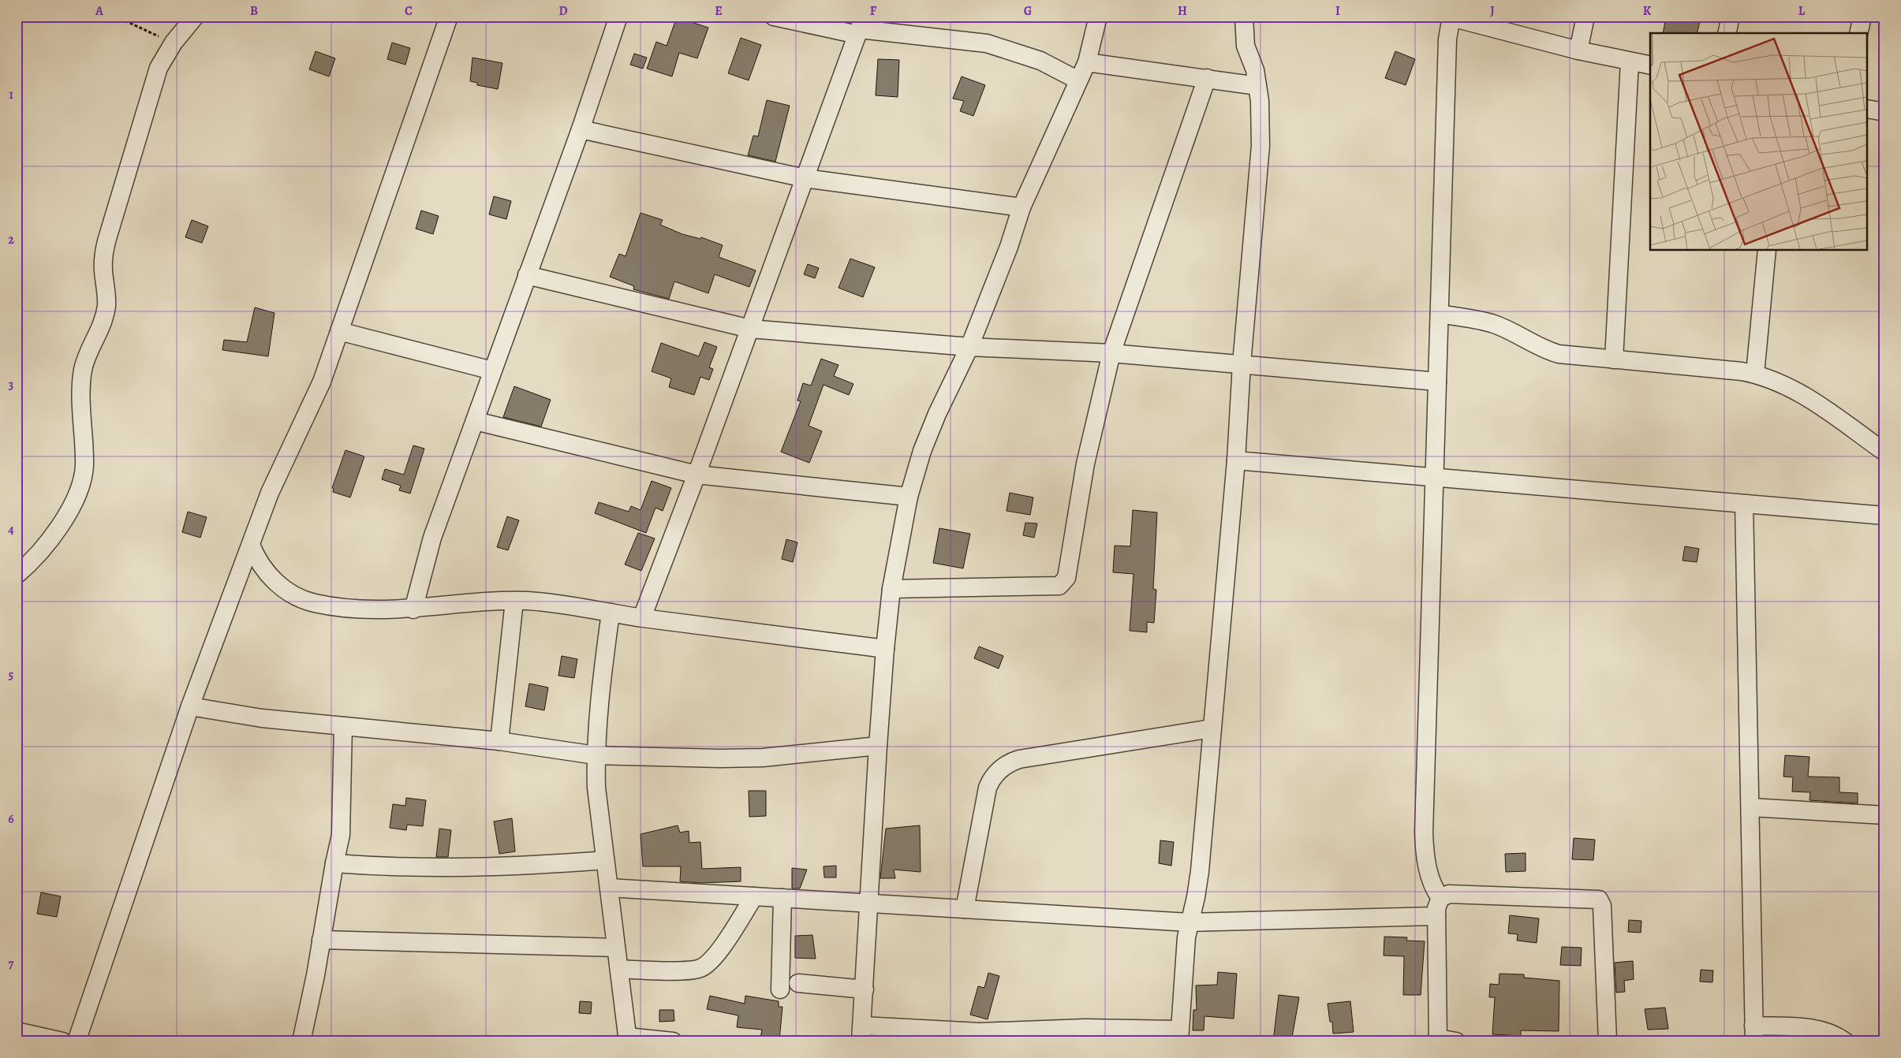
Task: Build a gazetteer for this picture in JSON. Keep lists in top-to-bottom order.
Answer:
{
  "grid": {
    "columns": [
      "A",
      "B",
      "C",
      "D",
      "E",
      "F",
      "G",
      "H",
      "I",
      "J",
      "K",
      "L"
    ],
    "rows": [
      "1",
      "2",
      "3",
      "4",
      "5",
      "6",
      "7"
    ]
  }
}
